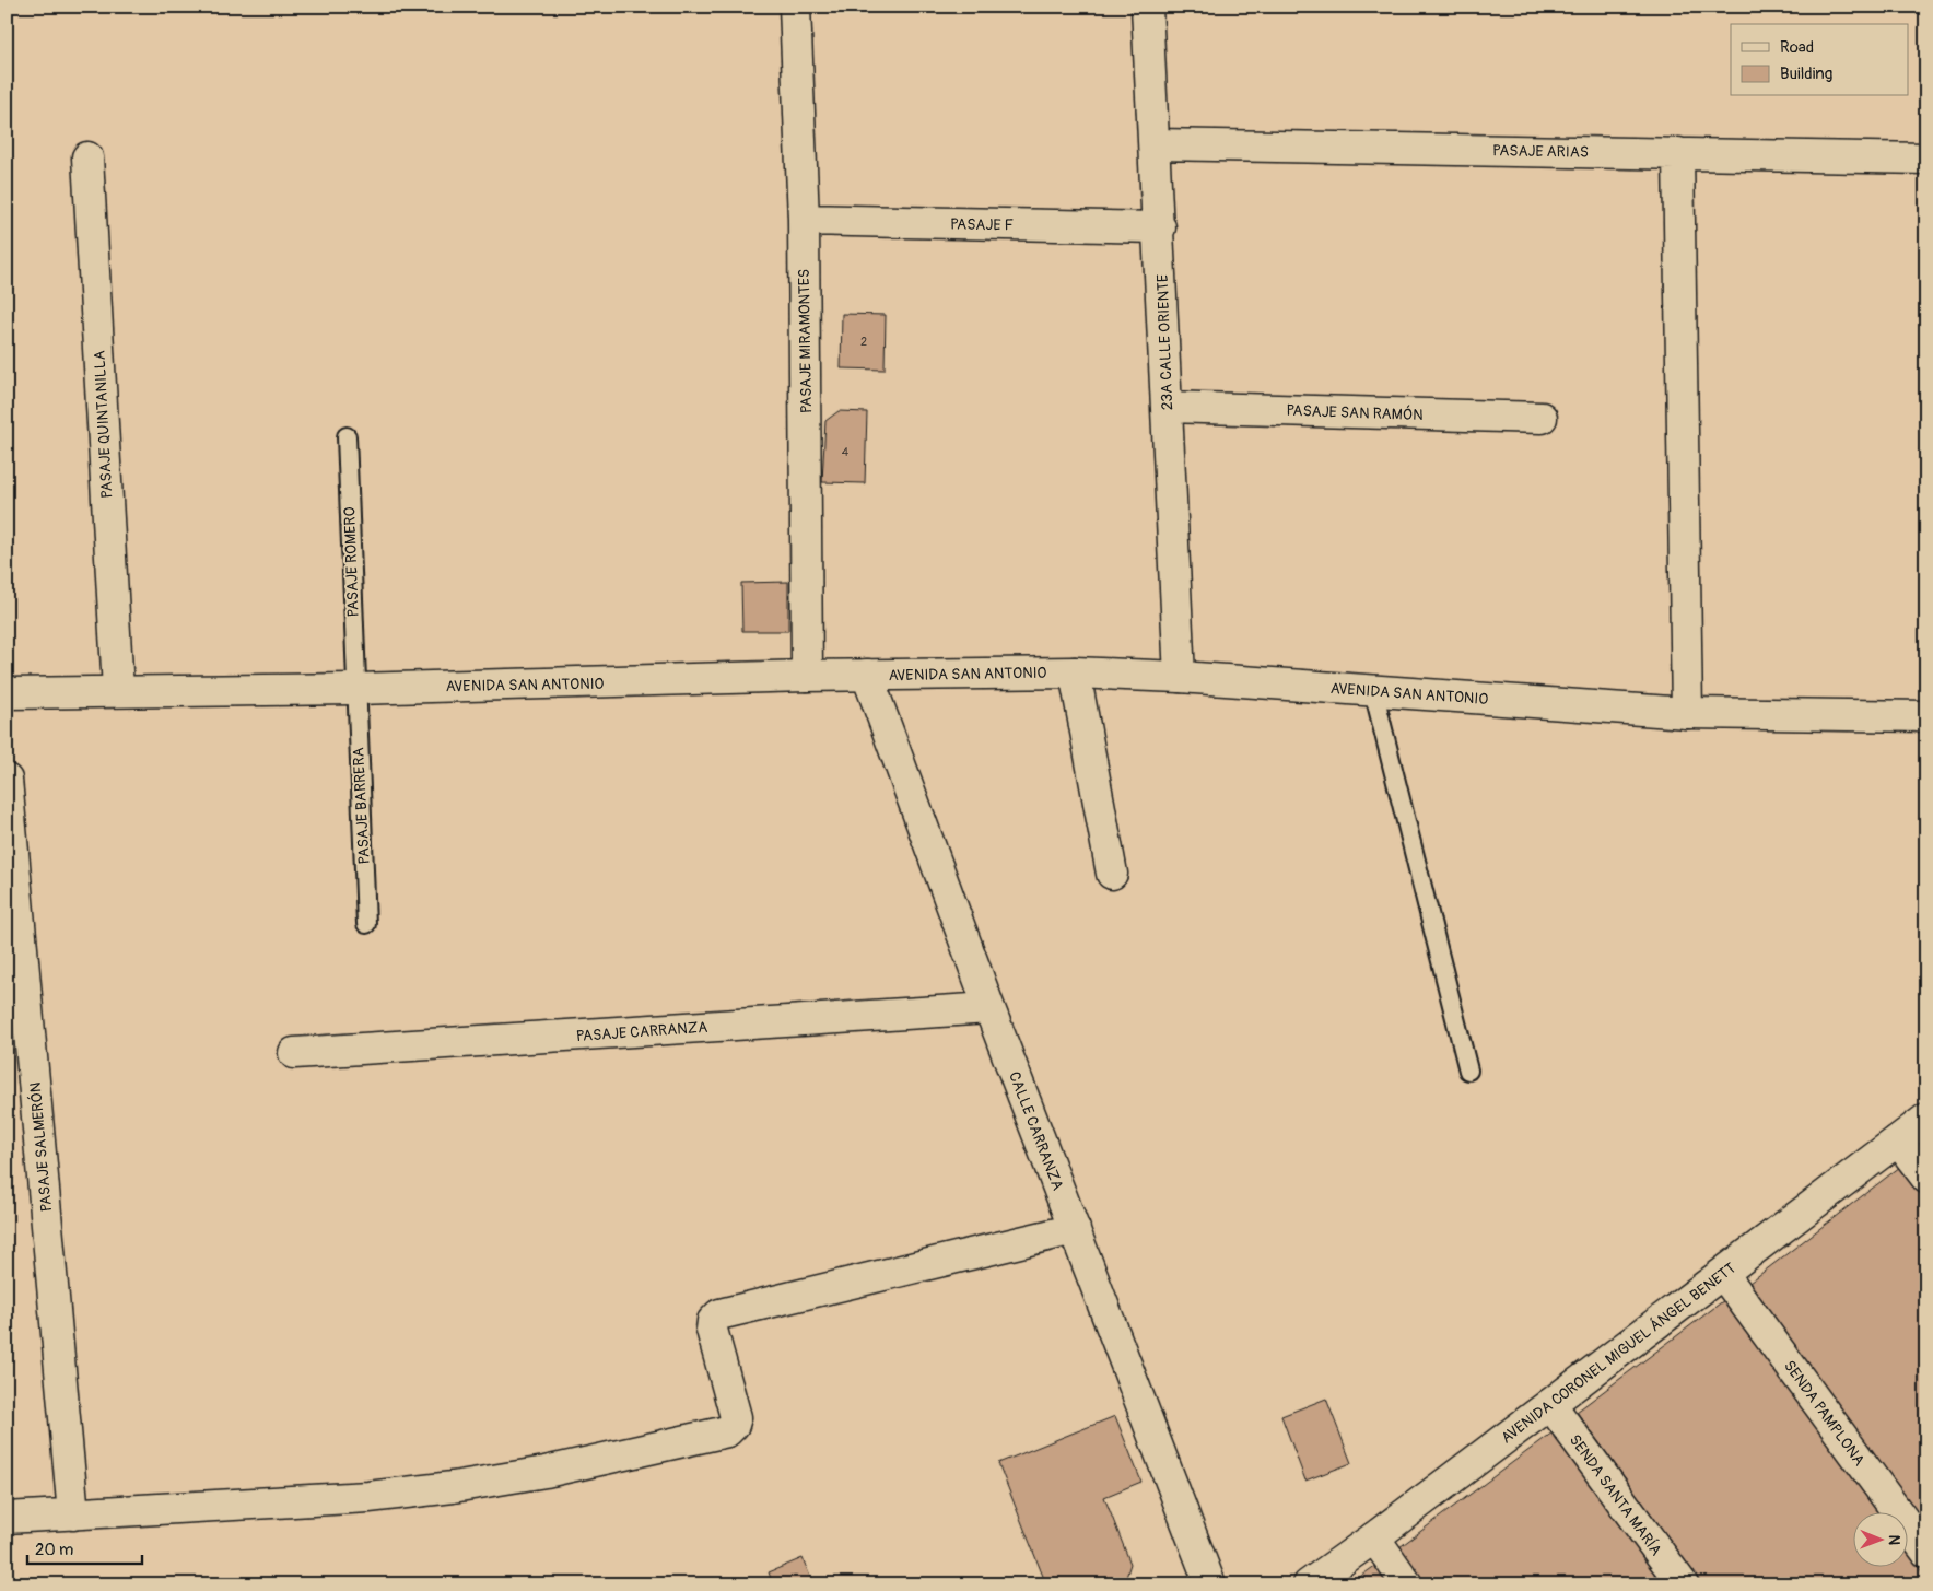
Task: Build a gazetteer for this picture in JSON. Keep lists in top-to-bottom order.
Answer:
{
  "streets": {
    "street": [
      "PASAJE ARIAS",
      "PASAJE F",
      "PASAJE MIRAMONTES",
      "23A CALLE ORIENTE",
      "PASAJE SAN RAMÓN",
      "PASAJE QUINTANILLA",
      "AVENIDA SAN ANTONIO",
      "PASAJE CARRANZA",
      "CALLE CARRANZA",
      "PASAJE SALMERÓN",
      "AVENIDA CORONEL MIGUEL ÁNGEL BENETT",
      "SENDA PAMPLONA",
      "SENDA SANTA MARÍA"
    ],
    "lane": ["PASAJE ROMERO", "PASAJE BARRERA"]
  },
  "crossings": [
    ["PASAJE ARIAS", "23A CALLE ORIENTE"],
    ["PASAJE F", "PASAJE MIRAMONTES"],
    ["PASAJE F", "23A CALLE ORIENTE"],
    ["PASAJE MIRAMONTES", "AVENIDA SAN ANTONIO"],
    ["23A CALLE ORIENTE", "PASAJE SAN RAMÓN"],
    ["23A CALLE ORIENTE", "AVENIDA SAN ANTONIO"],
    ["PASAJE QUINTANILLA", "AVENIDA SAN ANTONIO"],
    ["PASAJE ROMERO", "AVENIDA SAN ANTONIO"],
    ["PASAJE ROMERO", "PASAJE BARRERA"],
    ["AVENIDA SAN ANTONIO", "PASAJE BARRERA"],
    ["AVENIDA SAN ANTONIO", "CALLE CARRANZA"],
    ["PASAJE CARRANZA", "CALLE CARRANZA"],
    ["AVENIDA CORONEL MIGUEL ÁNGEL BENETT", "SENDA PAMPLONA"],
    ["AVENIDA CORONEL MIGUEL ÁNGEL BENETT", "SENDA SANTA MARÍA"]
  ],
  "house_numbers": ["2", "4"],
  "legend": ["Road", "Building"],
  "scale_bar": "20 m",
  "north": "right"
}
